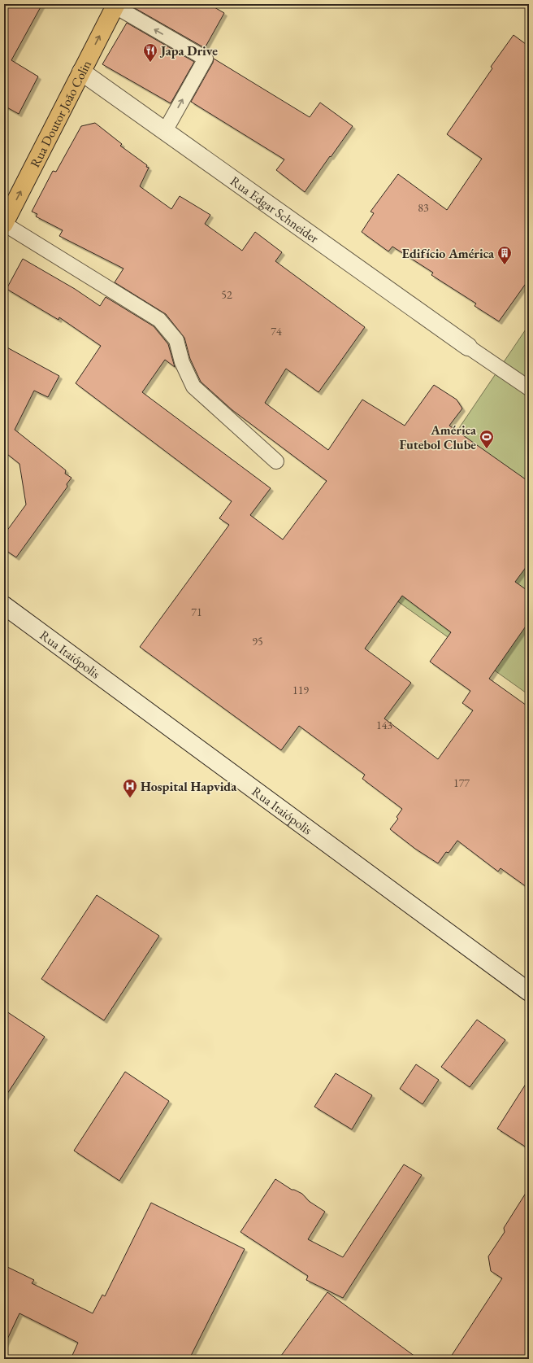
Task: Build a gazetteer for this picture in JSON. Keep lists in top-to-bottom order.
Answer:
{
  "streets": {
    "main road": ["Rua Doutor João Colin", "Rua Edgar Schneider", "Rua Itaiópolis"]
  },
  "crossings": [
    ["Rua Doutor João Colin", "Rua Edgar Schneider"]
  ],
  "one_way": ["Rua Doutor João Colin"],
  "places": {
    "restaurant": ["Japa Drive"],
    "building": ["Edifício América"],
    "sports": ["América Futebol Clube"],
    "hospital": ["Hospital Hapvida"]
  },
  "house_numbers": [
    "83",
    "52",
    "74",
    "71",
    "95",
    "119",
    "143",
    "177"
  ]
}
